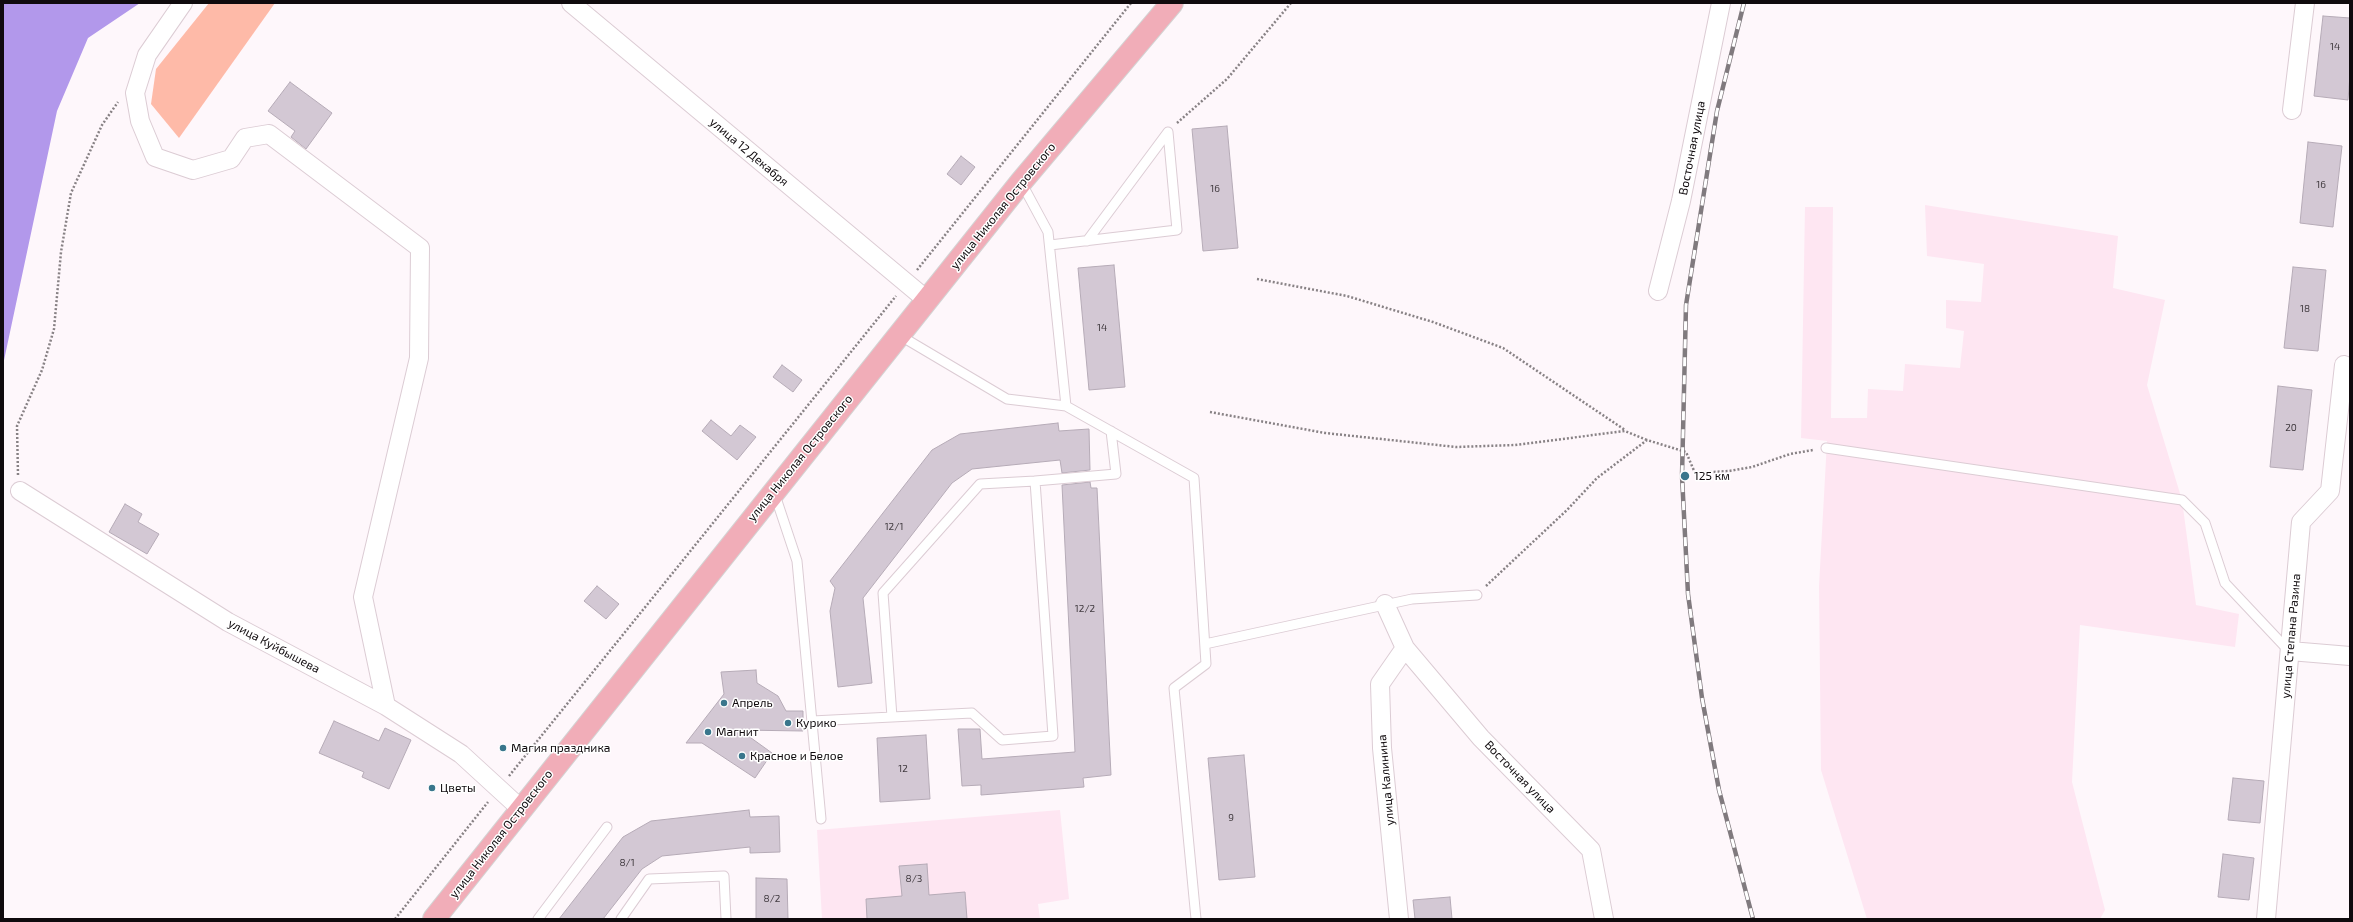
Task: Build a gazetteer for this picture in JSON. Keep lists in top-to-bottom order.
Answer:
{
  "streets": {
    "main road": ["улица Николая Островского"],
    "street": [
      "Восточная улица",
      "улица 12 Декабря",
      "улица Степана Разина",
      "улица Куйбышева",
      "улица Калинина"
    ]
  },
  "crossings": [
    ["Восточная улица", "улица Калинина"],
    ["улица 12 Декабря", "улица Николая Островского"],
    ["улица Николая Островского", "улица Куйбышева"]
  ],
  "places": [
    "125 км",
    "Апрель",
    "Курико",
    "Магнит",
    "Магия праздника",
    "Красное и Белое",
    "Цветы"
  ],
  "house_numbers": [
    "14",
    "16",
    "16",
    "18",
    "14",
    "20",
    "12/1",
    "12/2",
    "12",
    "9",
    "8/1",
    "8/3",
    "8/2"
  ]
}
